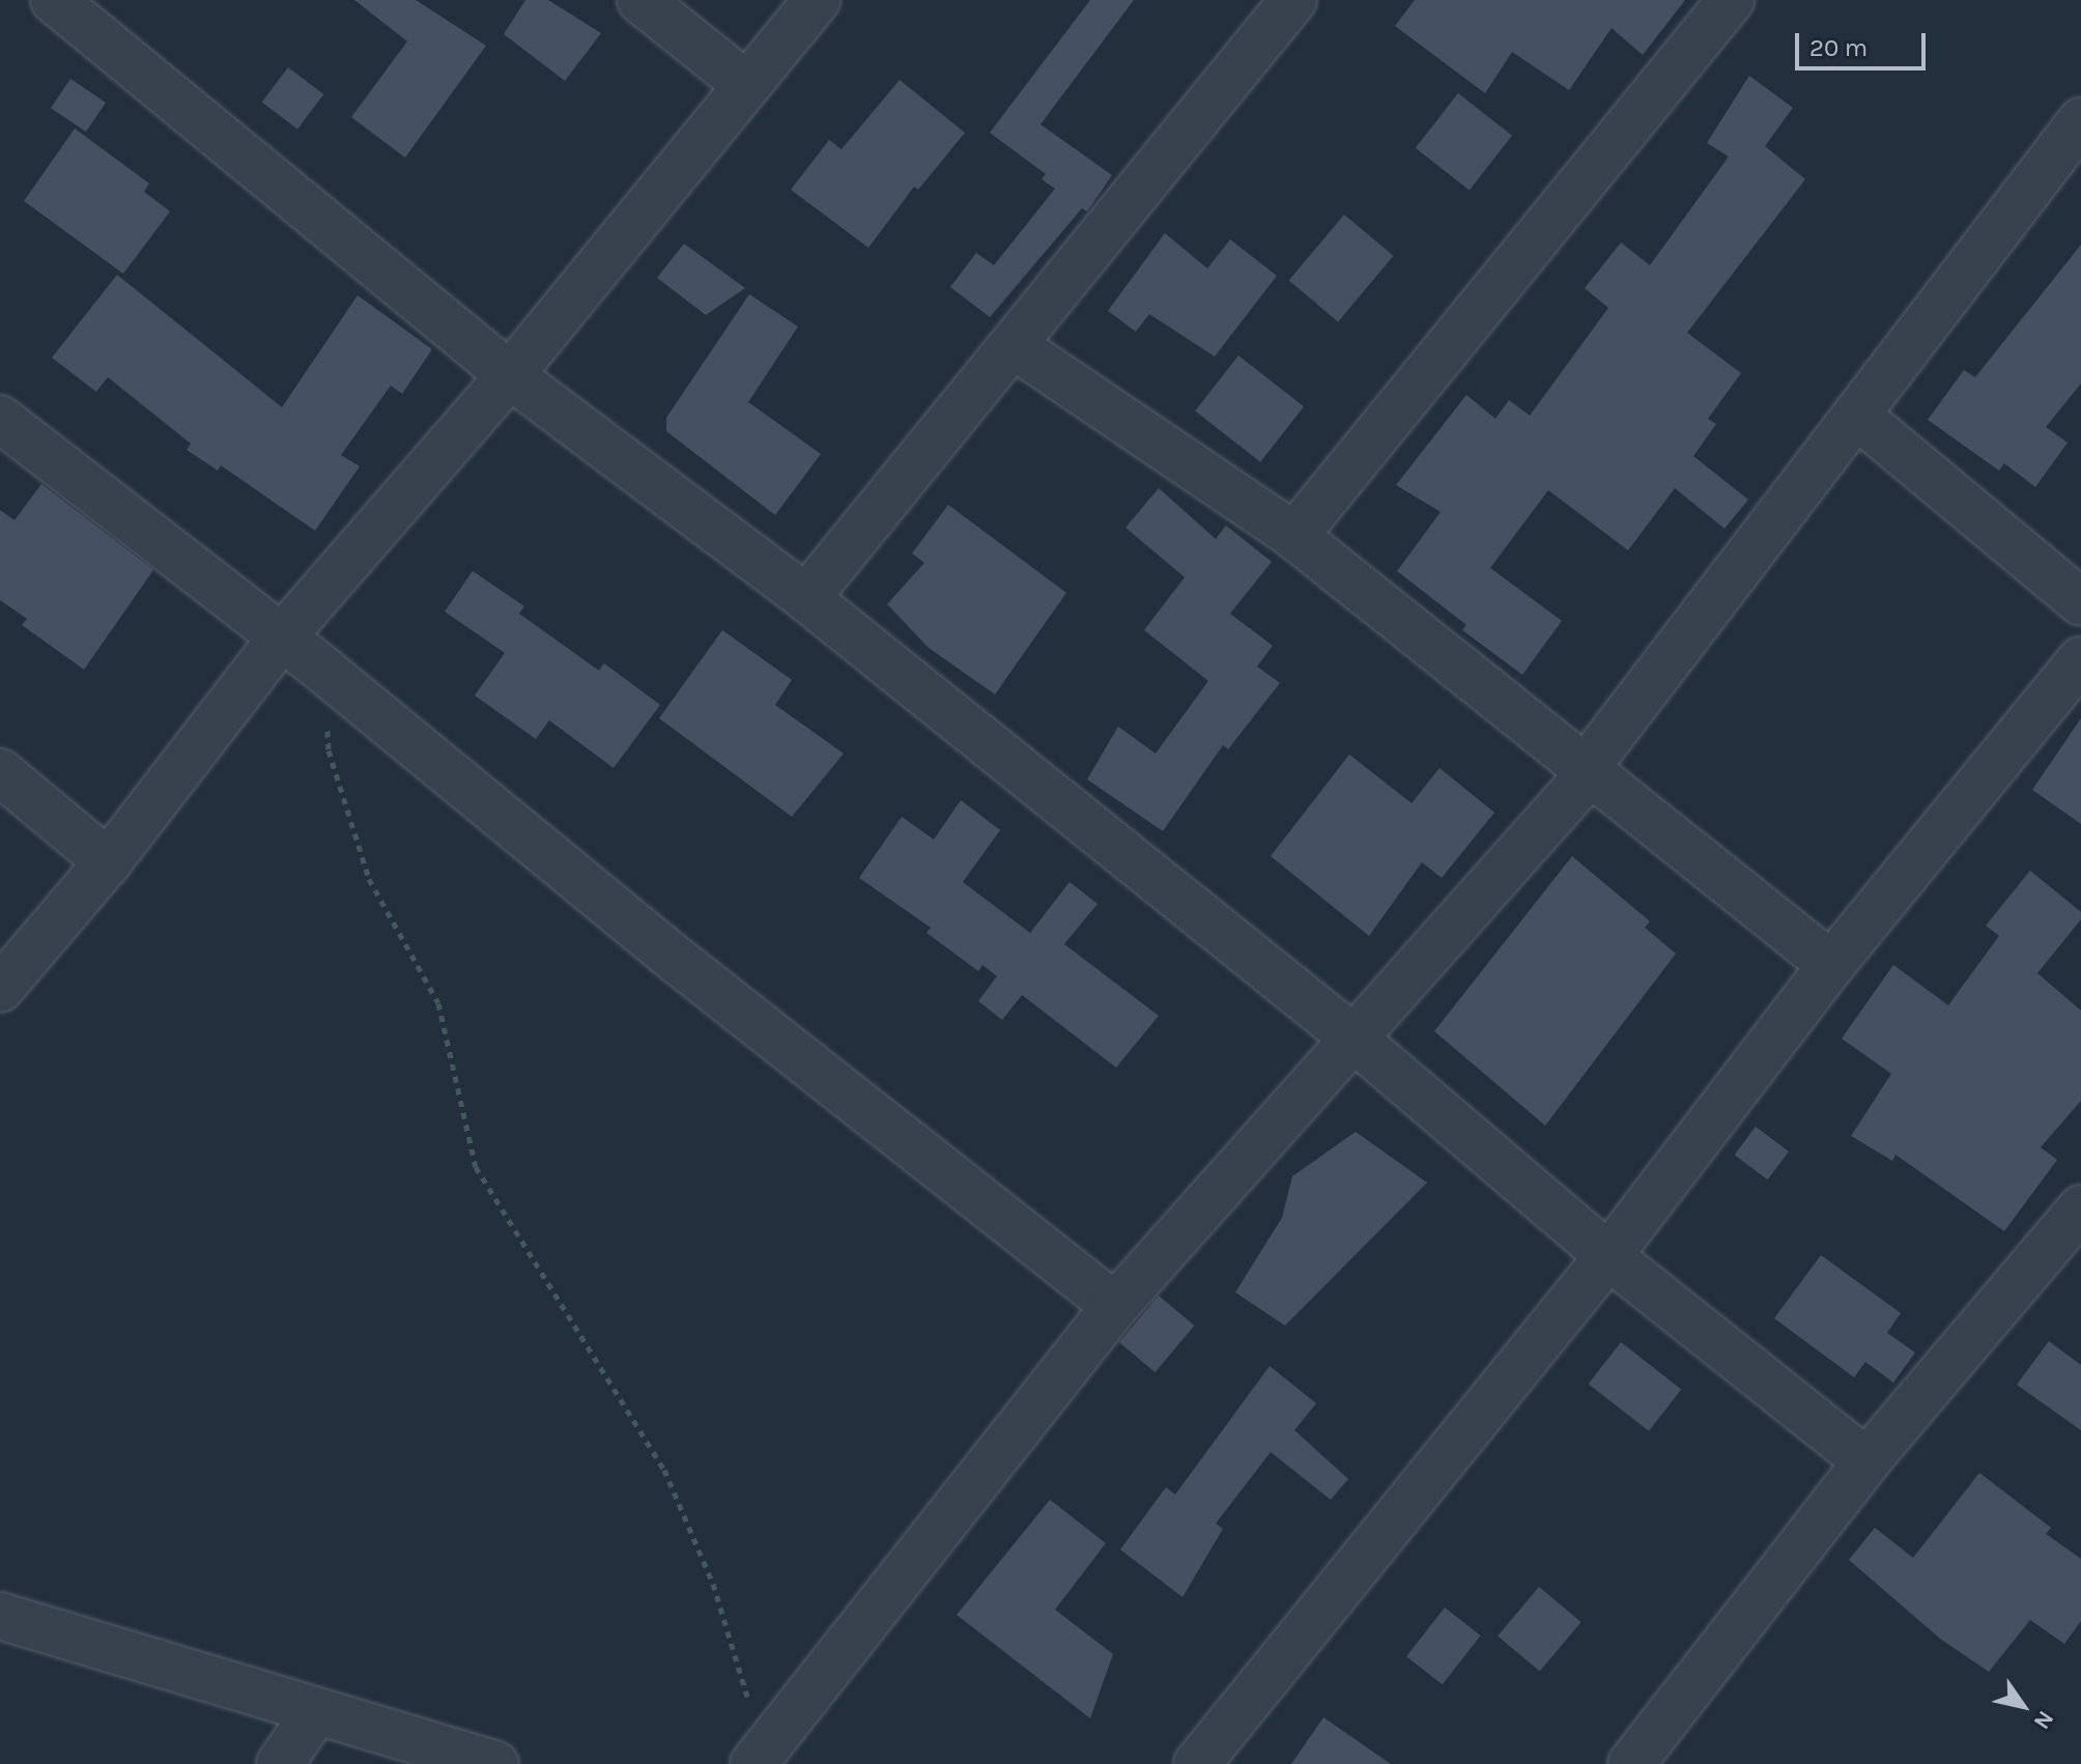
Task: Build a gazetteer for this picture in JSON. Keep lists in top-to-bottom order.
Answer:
{
  "scale_bar": "20 m",
  "north": "bottom right"
}
